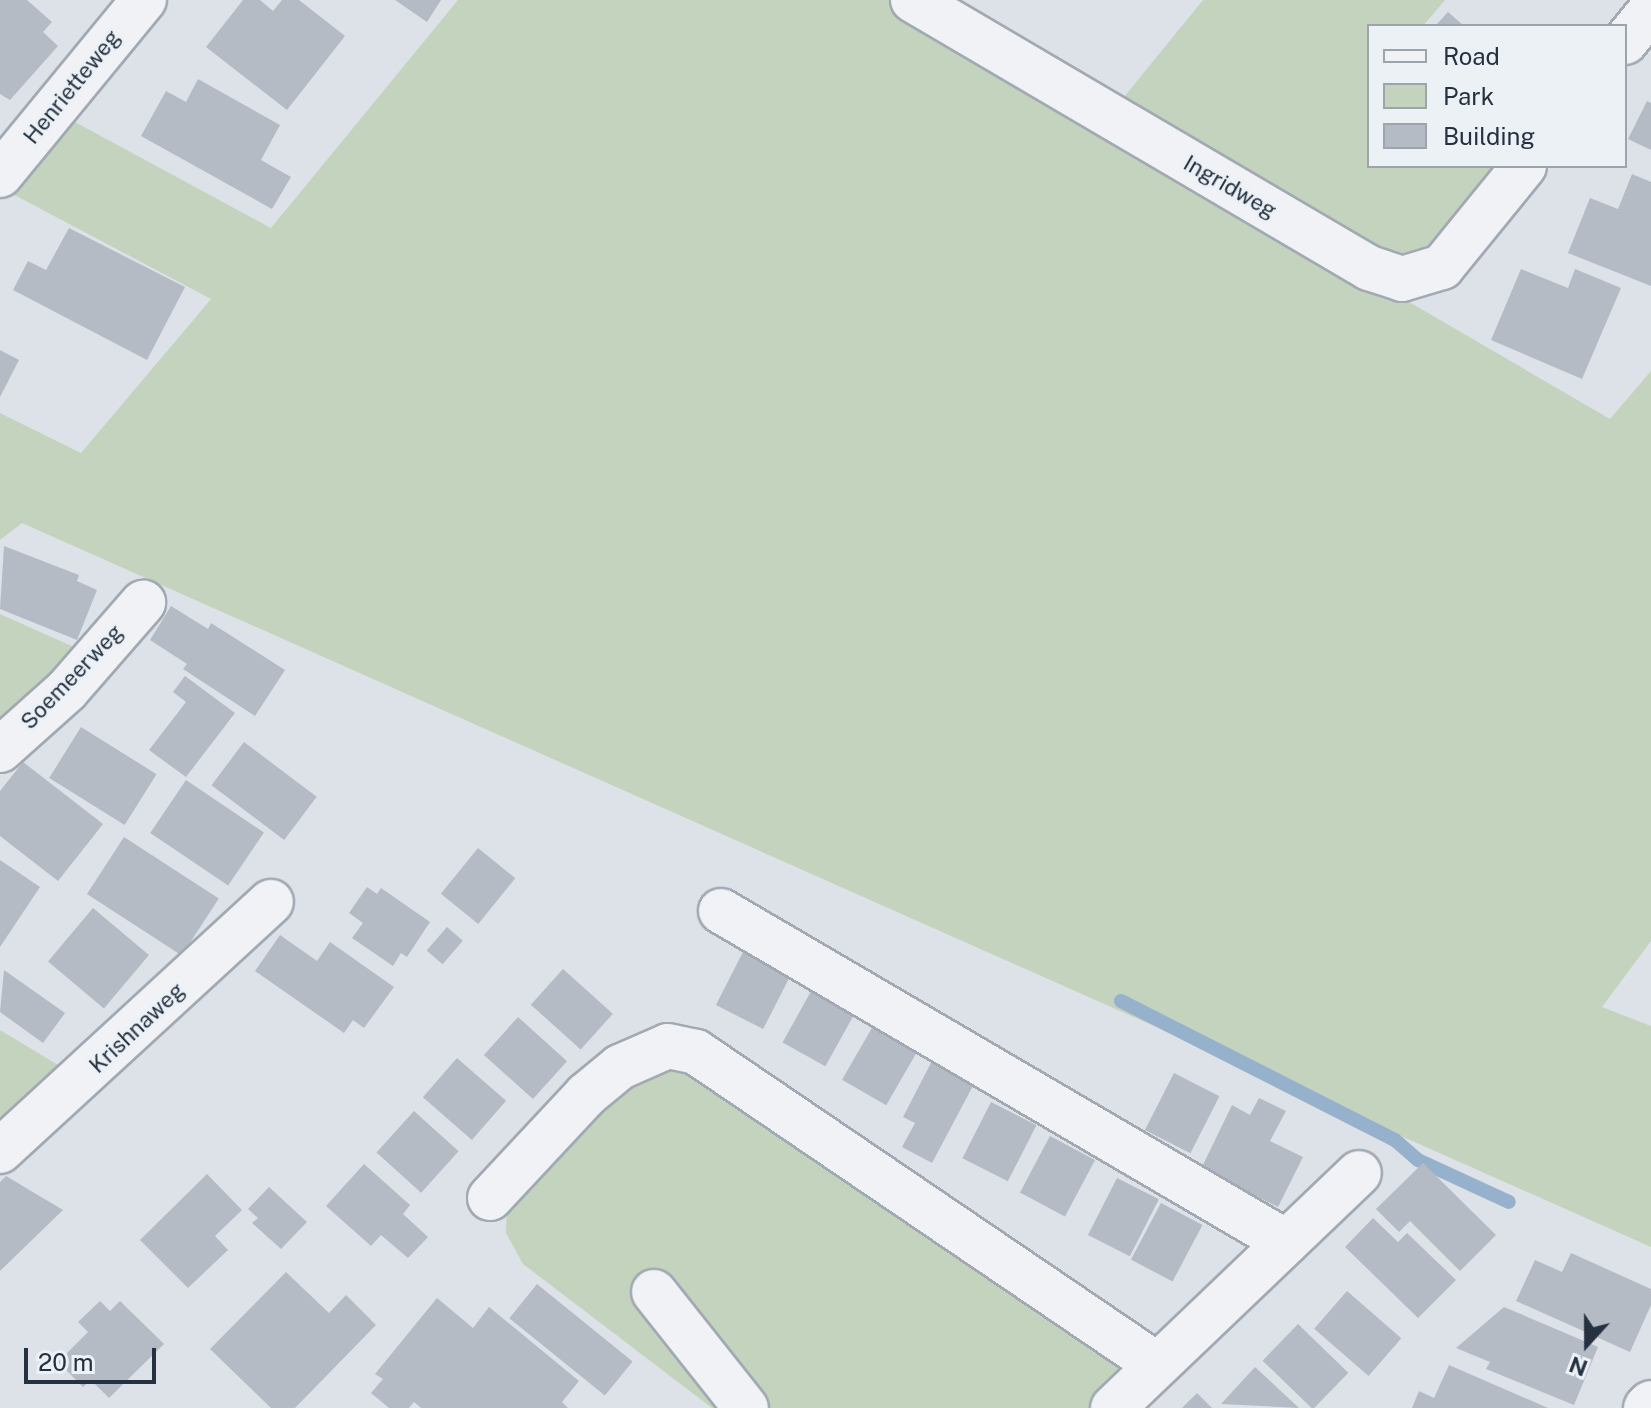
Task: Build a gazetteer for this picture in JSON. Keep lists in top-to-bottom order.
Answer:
{
  "streets": {
    "street": [
      "Henrietteweg",
      "Ingridweg",
      "Soemeerweg",
      "Krishnaweg"
    ]
  },
  "legend": ["Road", "Park", "Building"],
  "scale_bar": "20 m",
  "north": "bottom"
}
